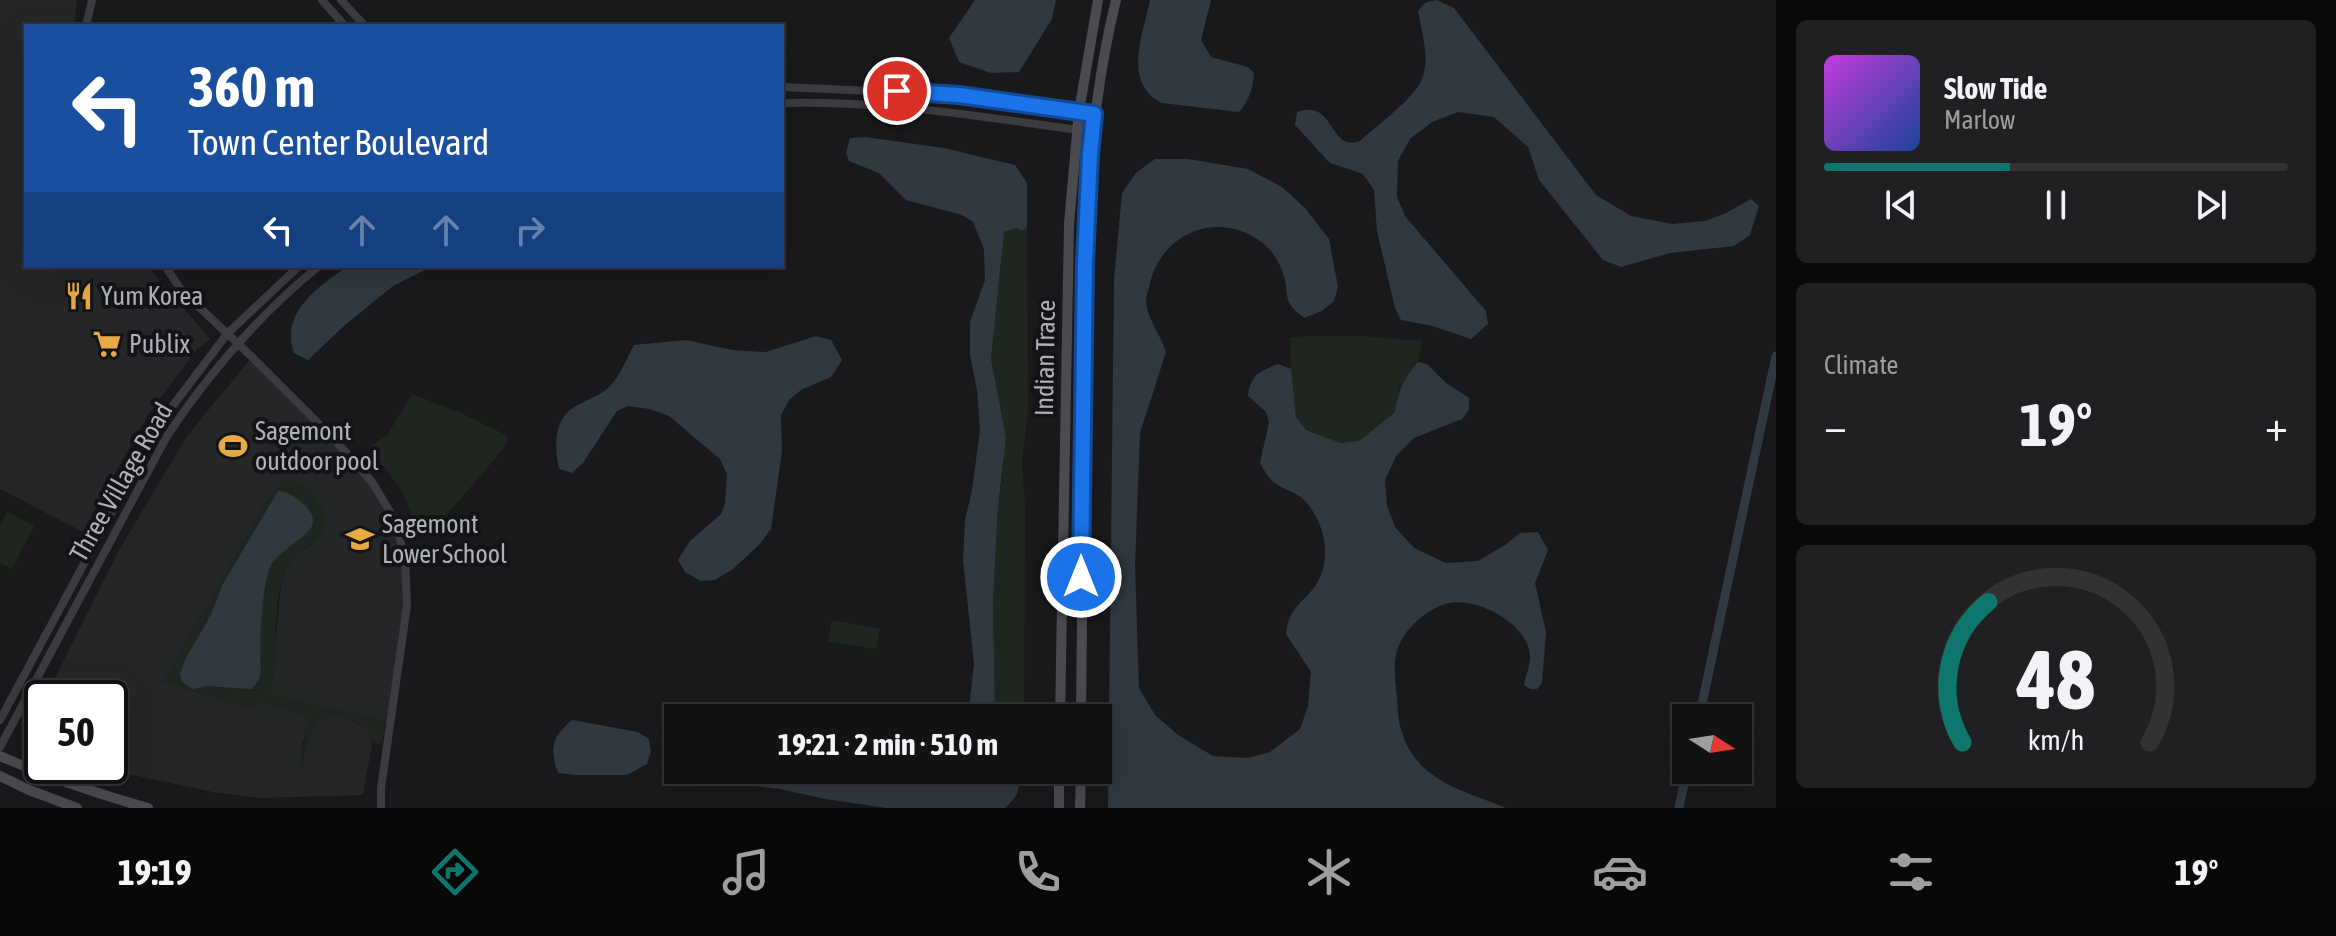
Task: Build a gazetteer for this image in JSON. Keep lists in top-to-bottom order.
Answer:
{
  "streets": {
    "main road": ["Indian Trace"],
    "street": ["Three Village Road"]
  },
  "places": {
    "restaurant": ["Yum Korea"],
    "supermarket": ["Publix"],
    "sports": ["Sagemont outdoor pool"],
    "school or university": ["Sagemont Lower School"]
  },
  "north": "right",
  "page": {
    "turn": ["360 m", "Town Center Boulevard"],
    "song": ["Slow Tide", "Marlow"],
    "tile": "Climate",
    "heat": ["−", "19°", "+"],
    "limit": "50",
    "trip": "19:21 · 2 min · 510 m",
    "tabs": ["19:19", "19°"],
    "gauge": ["48", "km/h"]
  }
}
